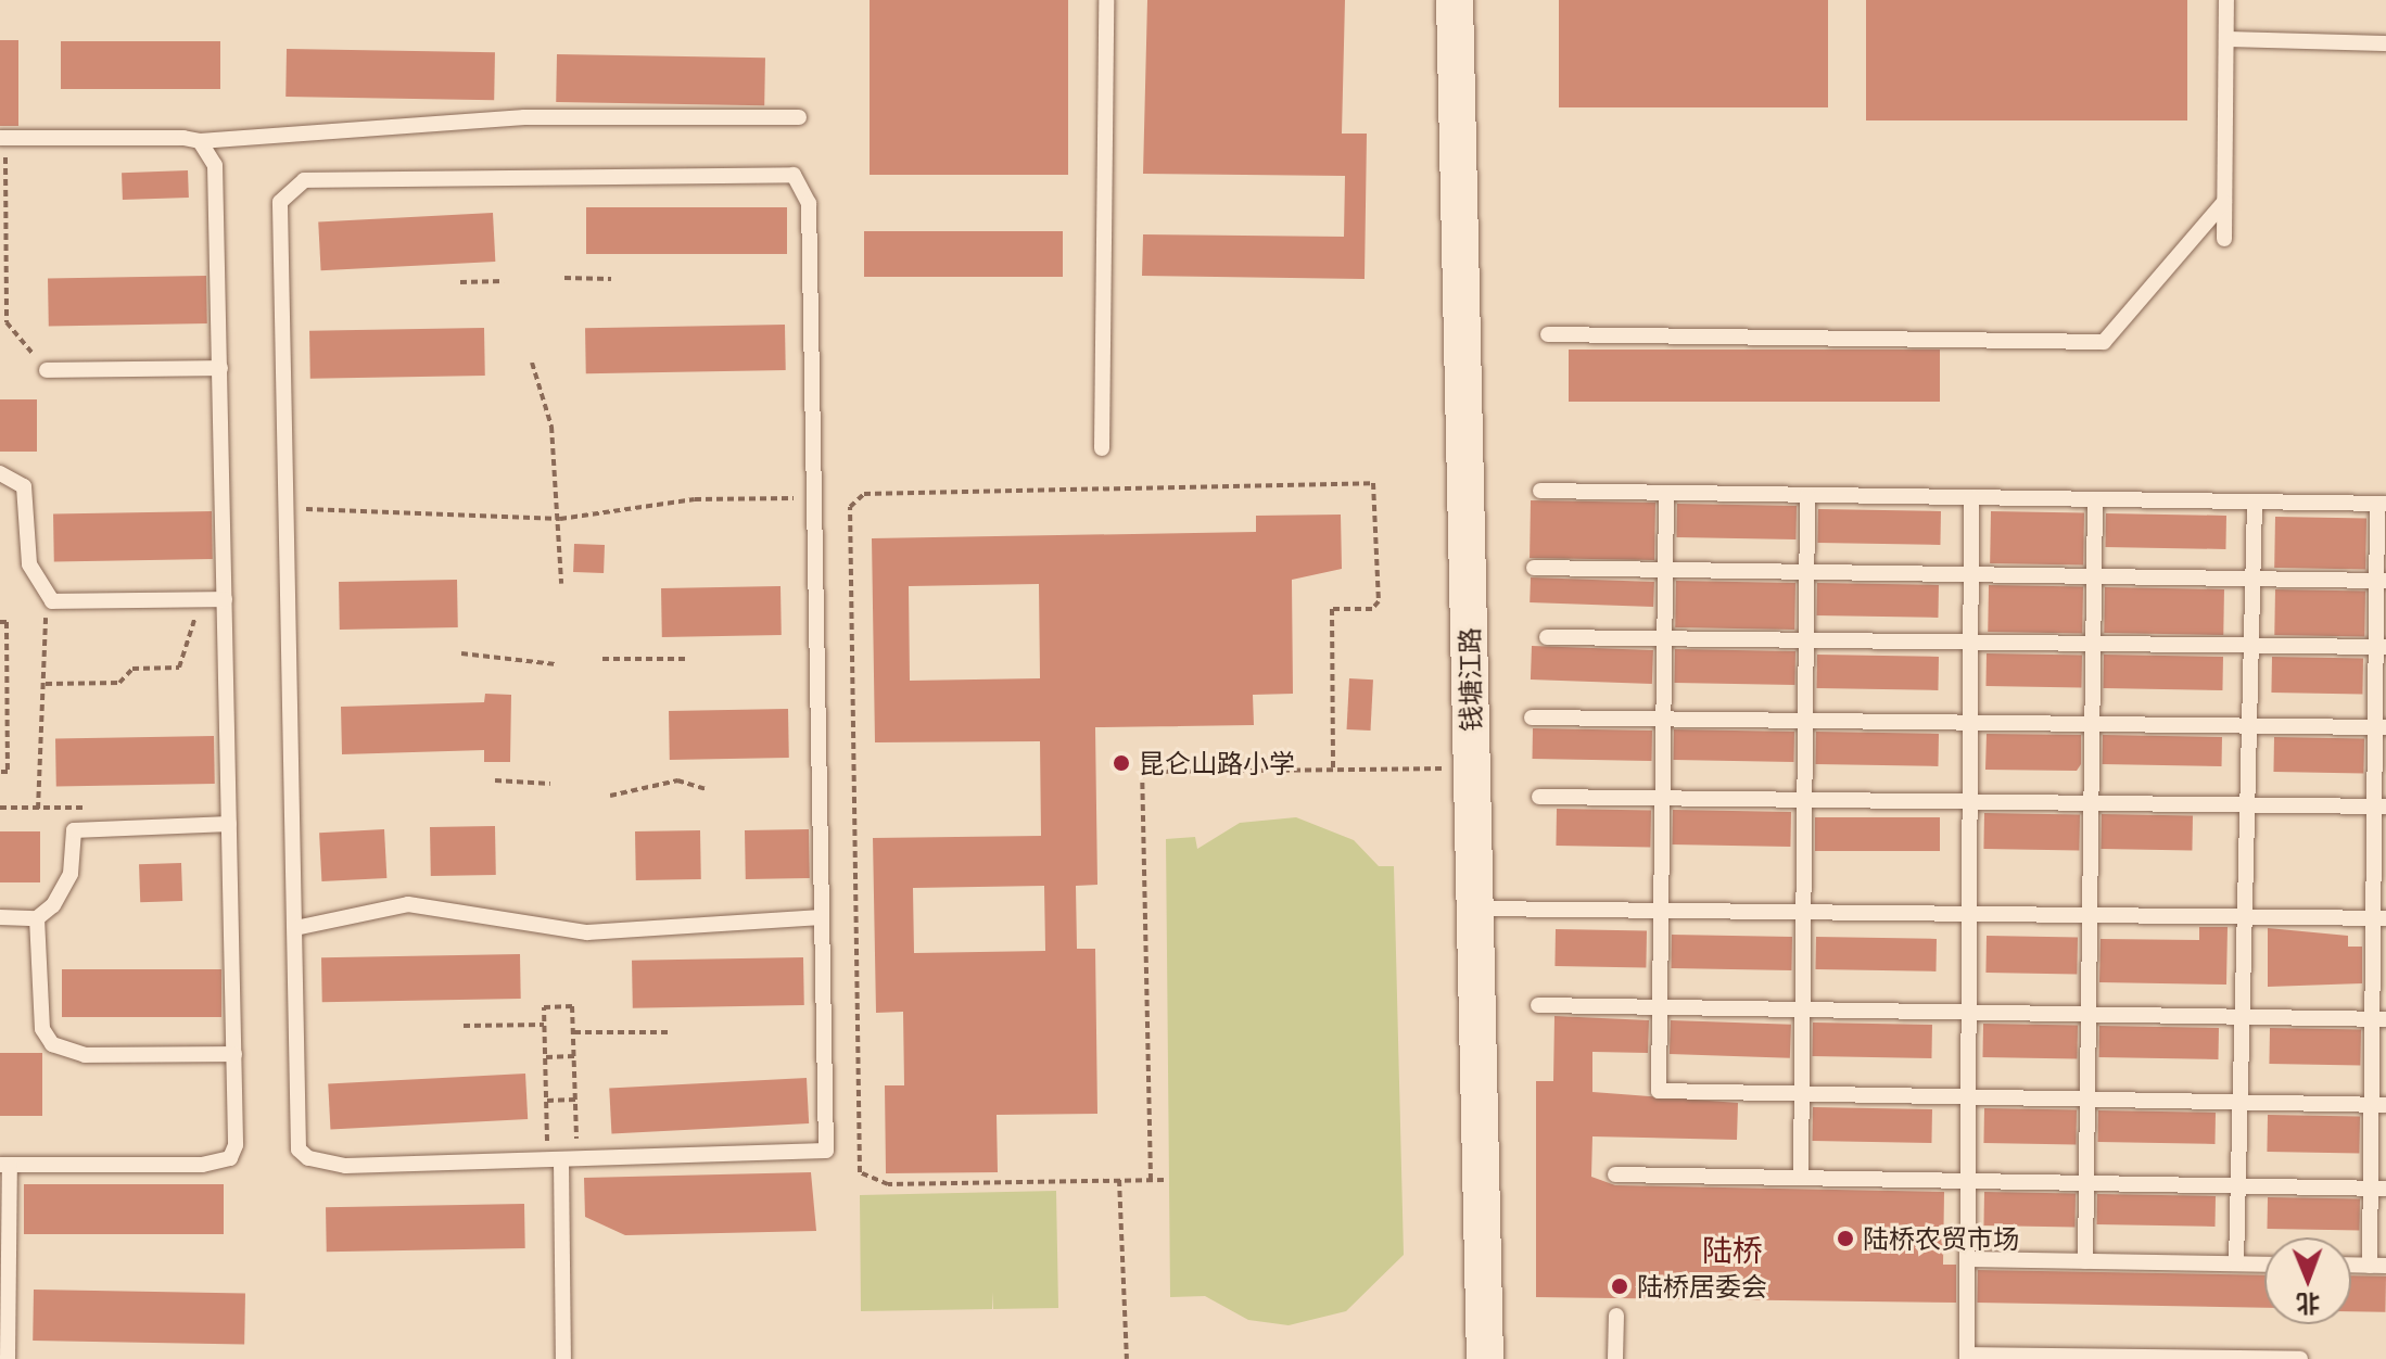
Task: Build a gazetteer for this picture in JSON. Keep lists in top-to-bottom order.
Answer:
{
  "streets": {
    "street": ["钱塘江路"]
  },
  "districts": ["陆桥"],
  "places": ["昆仑山路小学", "陆桥农贸市场", "陆桥居委会"],
  "north": "bottom"
}
